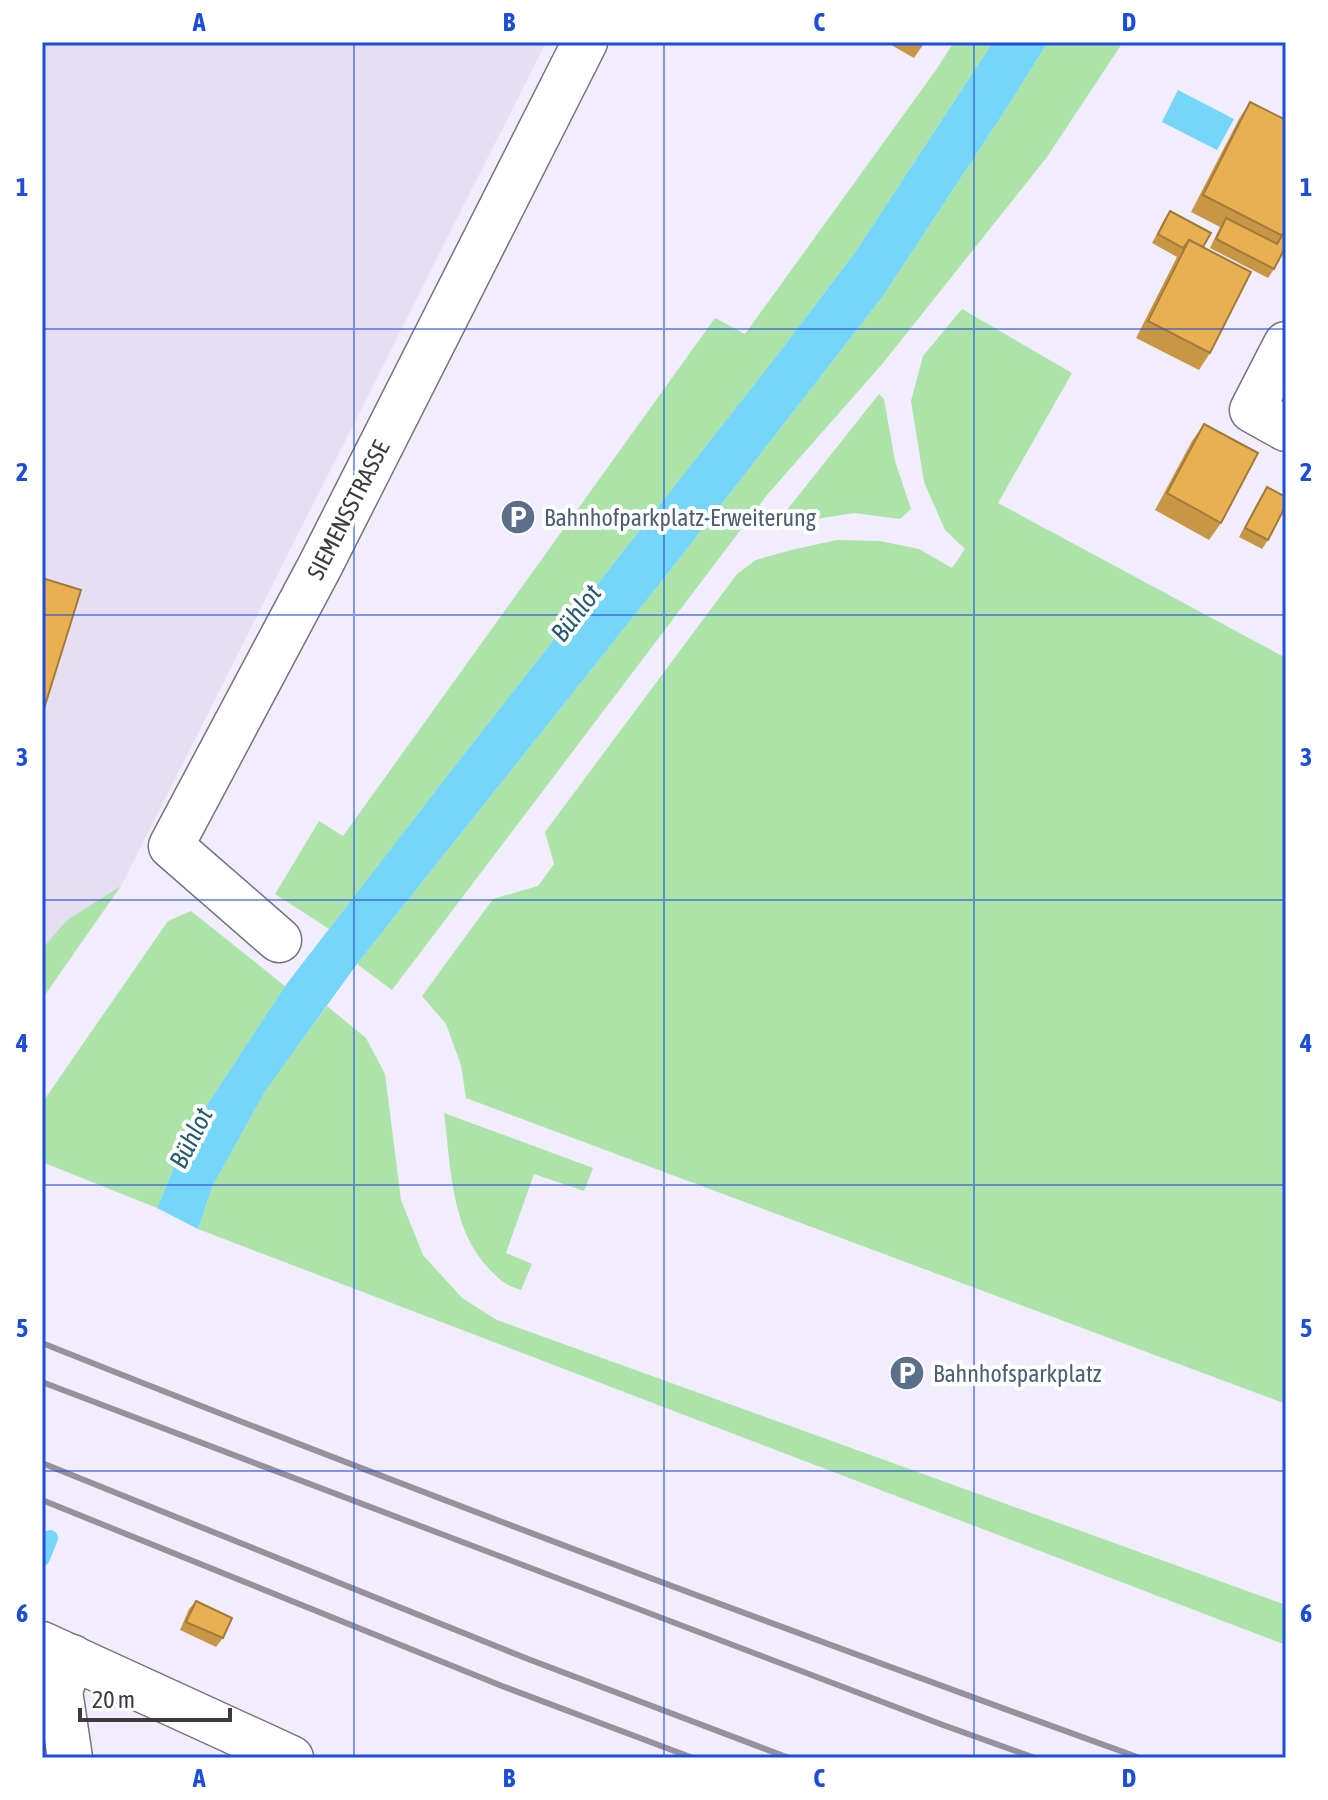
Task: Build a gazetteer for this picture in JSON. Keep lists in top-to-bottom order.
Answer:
{
  "streets": {
    "street": ["SIEMENSSTRASSE"]
  },
  "water": ["Bühlot"],
  "places": {
    "parking": ["Bahnhofparkplatz-Erweiterung", "Bahnhofsparkplatz"]
  },
  "scale_bar": "20 m",
  "grid": {
    "columns": [
      "A",
      "B",
      "C",
      "D"
    ],
    "rows": [
      "1",
      "2",
      "3",
      "4",
      "5",
      "6"
    ]
  }
}
